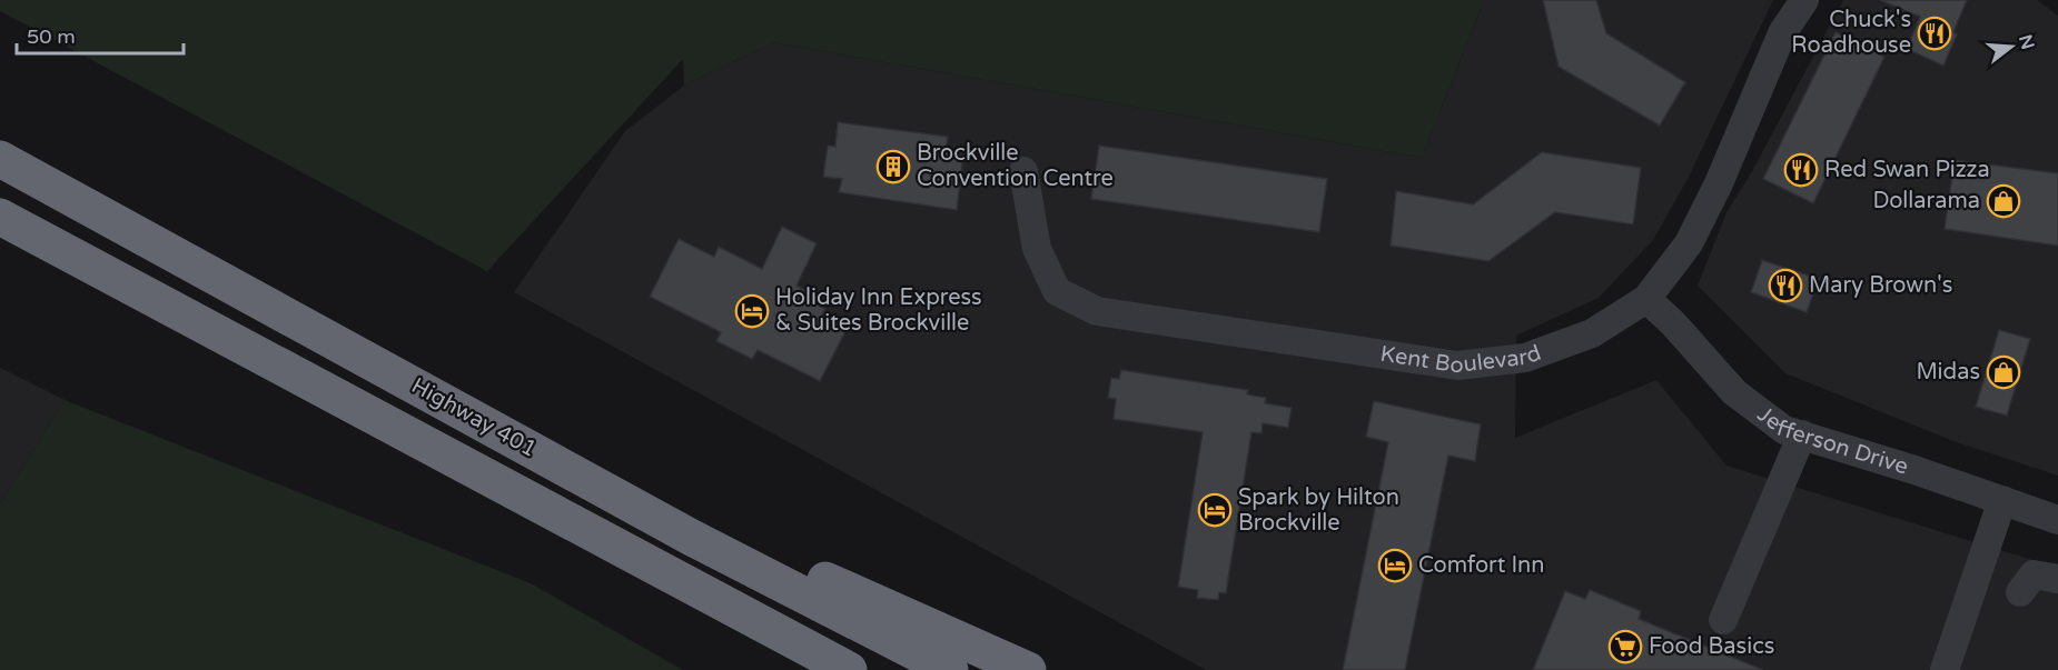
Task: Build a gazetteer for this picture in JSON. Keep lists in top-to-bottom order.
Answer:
{
  "streets": {
    "highway": ["Highway 401"],
    "street": ["Kent Boulevard", "Jefferson Drive"]
  },
  "crossings": [
    ["Kent Boulevard", "Jefferson Drive"]
  ],
  "places": {
    "restaurant": ["Chuck's Roadhouse", "Red Swan Pizza", "Mary Brown's"],
    "building": ["Brockville Convention Centre"],
    "shop": ["Dollarama", "Midas"],
    "hotel": ["Holiday Inn Express & Suites Brockville", "Spark by Hilton Brockville", "Comfort Inn"],
    "supermarket": ["Food Basics"]
  },
  "scale_bar": "50 m",
  "north": "right"
}
